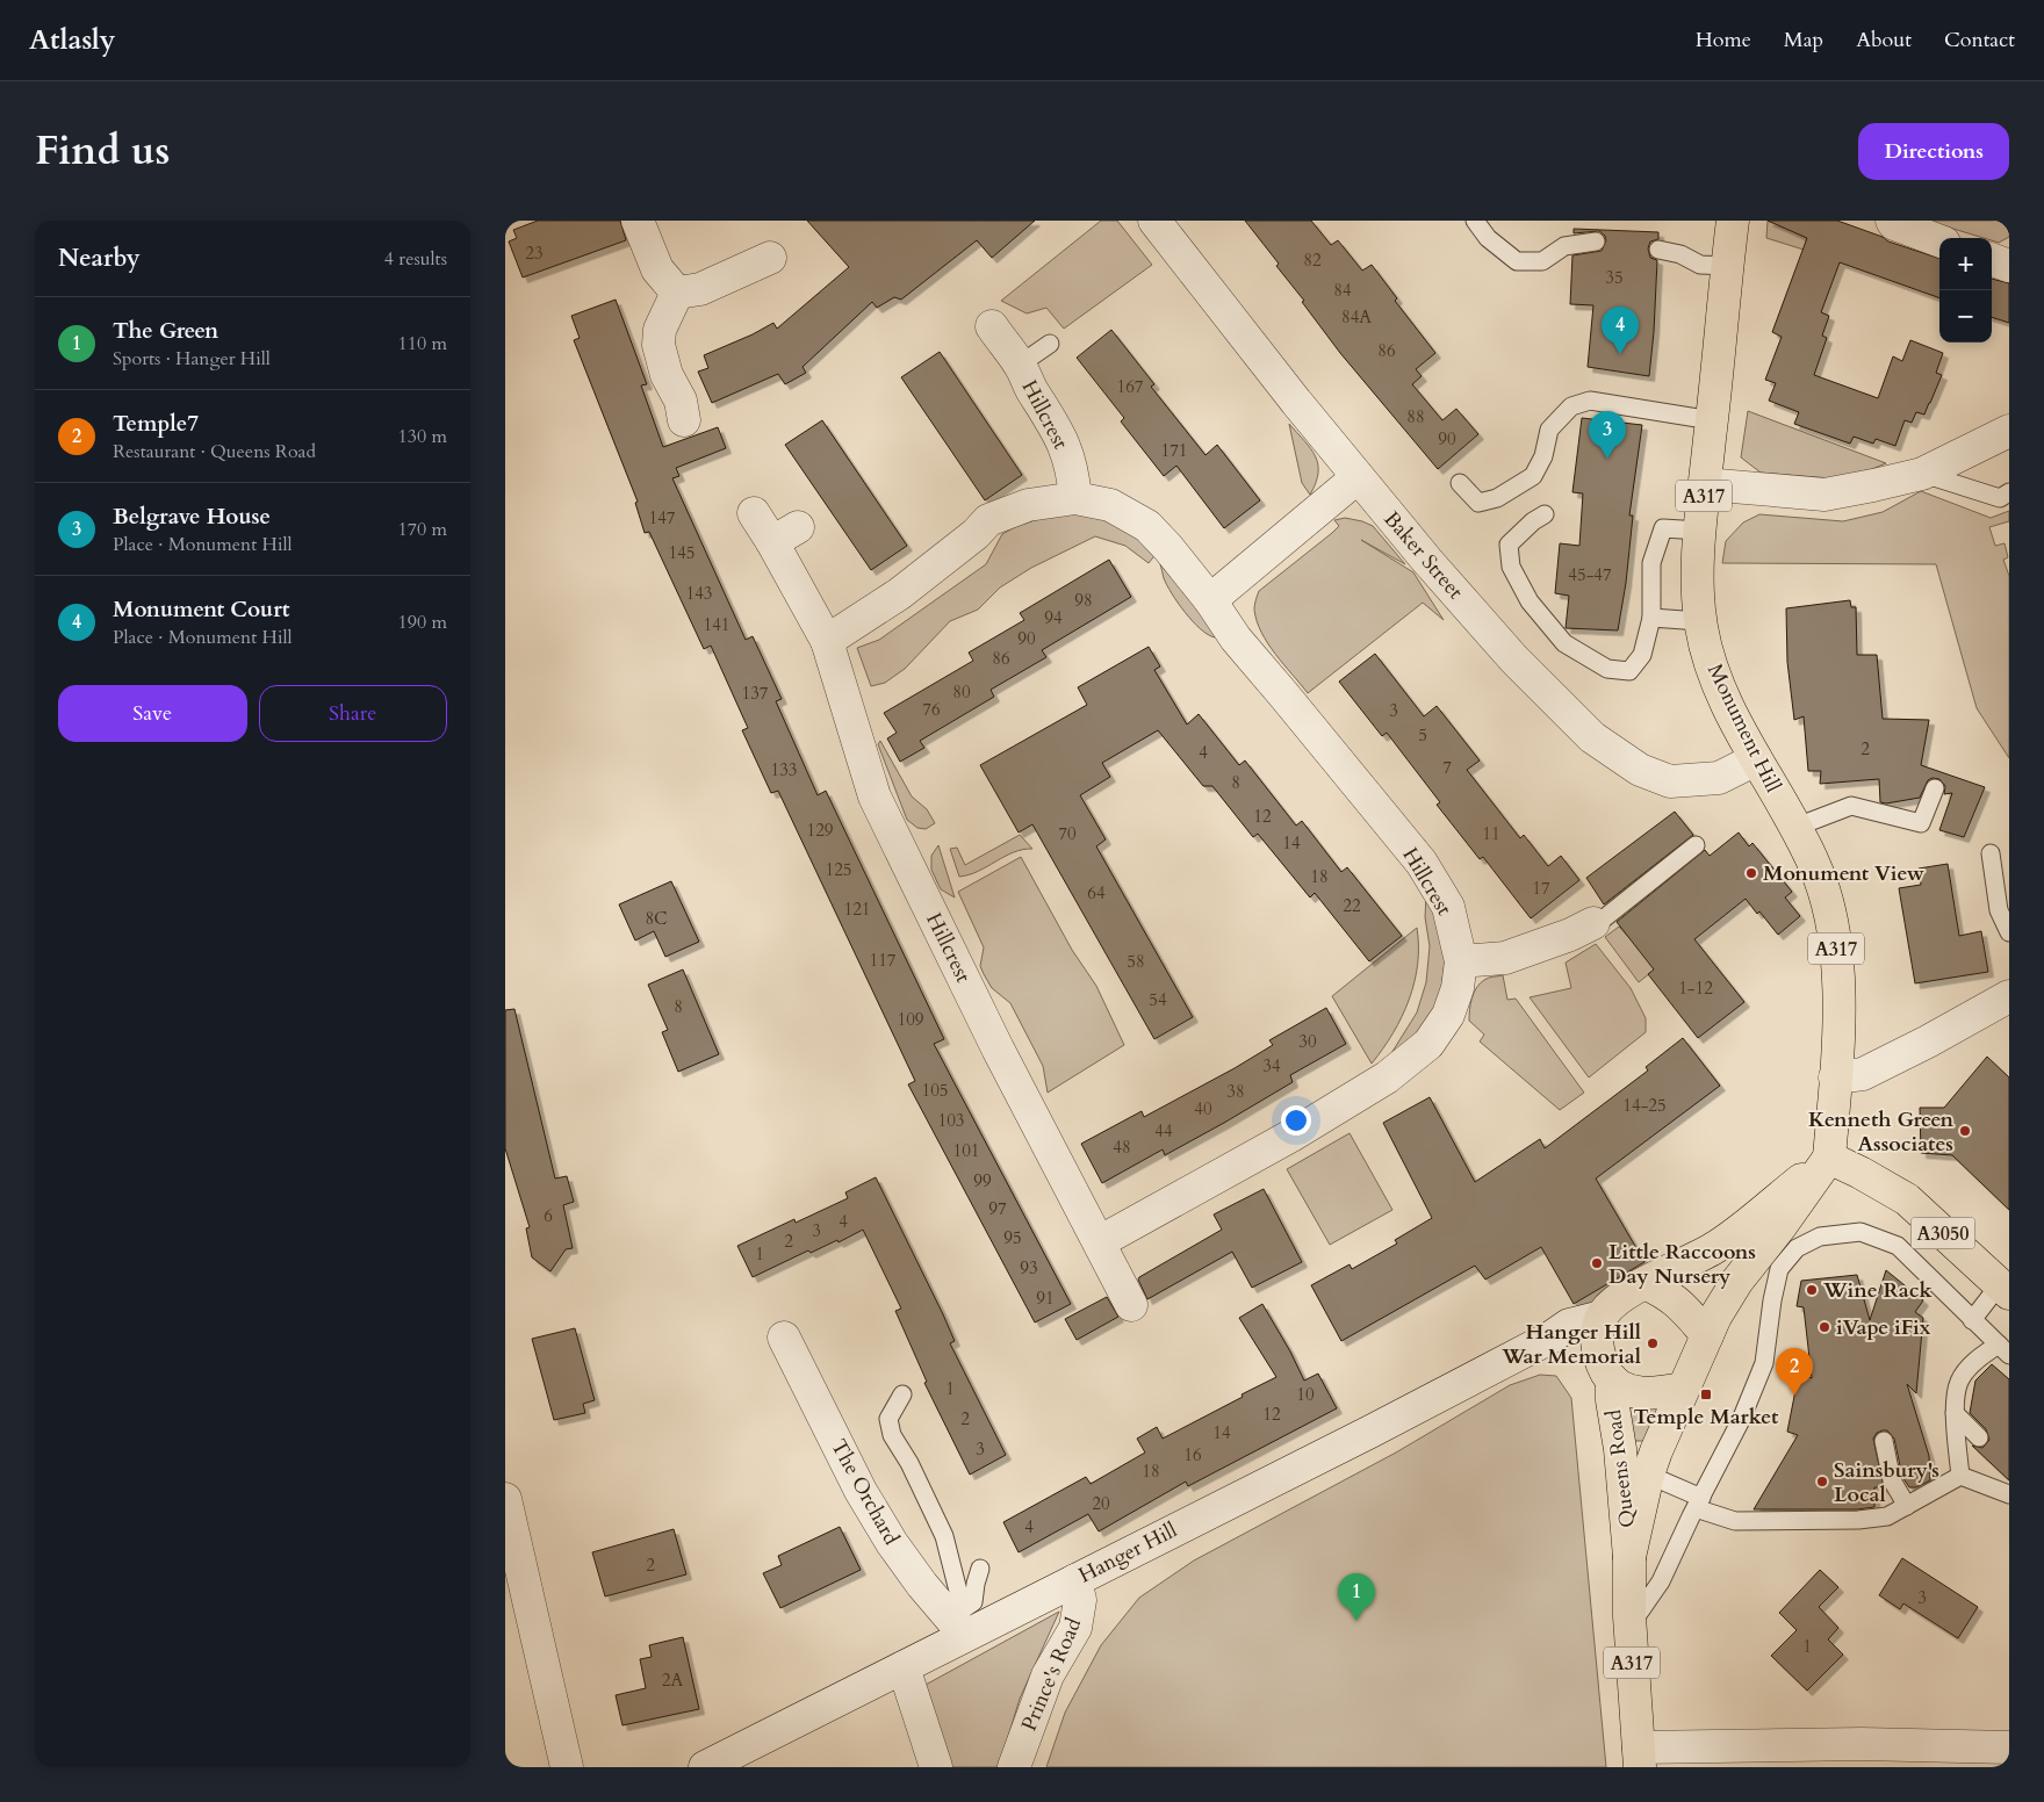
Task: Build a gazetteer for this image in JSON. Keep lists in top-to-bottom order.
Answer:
{
  "streets": {
    "main road": [
      "A317",
      "Monument Hill",
      "A3050",
      "Queens Road"
    ],
    "street": [
      "Hillcrest",
      "Baker Street",
      "The Orchard",
      "Hanger Hill",
      "Prince's Road"
    ]
  },
  "crossings": [
    ["Baker Street", "Monument Hill"],
    ["Monument Hill", "A3050"],
    ["Monument Hill", "Queens Road"],
    ["A3050", "Queens Road"],
    ["Queens Road", "Hanger Hill"],
    ["The Orchard", "Hanger Hill"],
    ["Hanger Hill", "Prince's Road"]
  ],
  "places": {
    "other": [
      "Monument View",
      "Kenneth Green Associates",
      "Little Raccoons Day Nursery",
      "Wine Rack",
      "iVape iFix",
      "Hanger Hill War Memorial",
      "Sainsbury's Local"
    ],
    "transit": ["Temple Market"]
  },
  "house_numbers": [
    "23",
    "82",
    "35",
    "84",
    "84A",
    "86",
    "167",
    "88",
    "90",
    "171",
    "147",
    "145",
    "45-47",
    "143",
    "98",
    "94",
    "141",
    "90",
    "86",
    "80",
    "137",
    "76",
    "3",
    "5",
    "2",
    "4",
    "7",
    "133",
    "8",
    "12",
    "129",
    "70",
    "11",
    "14",
    "125",
    "18",
    "17",
    "64",
    "22",
    "121",
    "8C",
    "117",
    "58",
    "1-12",
    "54",
    "8",
    "109",
    "30",
    "34",
    "105",
    "38",
    "14-25",
    "40",
    "103",
    "44",
    "48",
    "101",
    "99",
    "97",
    "6",
    "4",
    "3",
    "95",
    "2",
    "1",
    "93",
    "91",
    "1",
    "10",
    "12",
    "2",
    "14",
    "3",
    "16",
    "18",
    "20",
    "4",
    "2",
    "3",
    "1",
    "2A"
  ],
  "page": {
    "header": "Atlasly",
    "nav": [
      "Home",
      "Map",
      "About",
      "Contact"
    ],
    "title": "Find us",
    "buttons": [
      "Directions",
      ["Save", "Share"]
    ],
    "heading": ["Nearby", "4 results"],
    "map_buttons": ["+", "−"],
    "list": [
      {
        "mark": "1",
        "name": "The Green",
        "note": "Sports · Hanger Hill",
        "value": "110 m"
      },
      {
        "mark": "2",
        "name": "Temple7",
        "note": "Restaurant · Queens Road",
        "value": "130 m"
      },
      {
        "mark": "3",
        "name": "Belgrave House",
        "note": "Place · Monument Hill",
        "value": "170 m"
      },
      {
        "mark": "4",
        "name": "Monument Court",
        "note": "Place · Monument Hill",
        "value": "190 m"
      }
    ],
    "pins": [
      "4",
      "3",
      "2",
      "1"
    ]
  }
}
